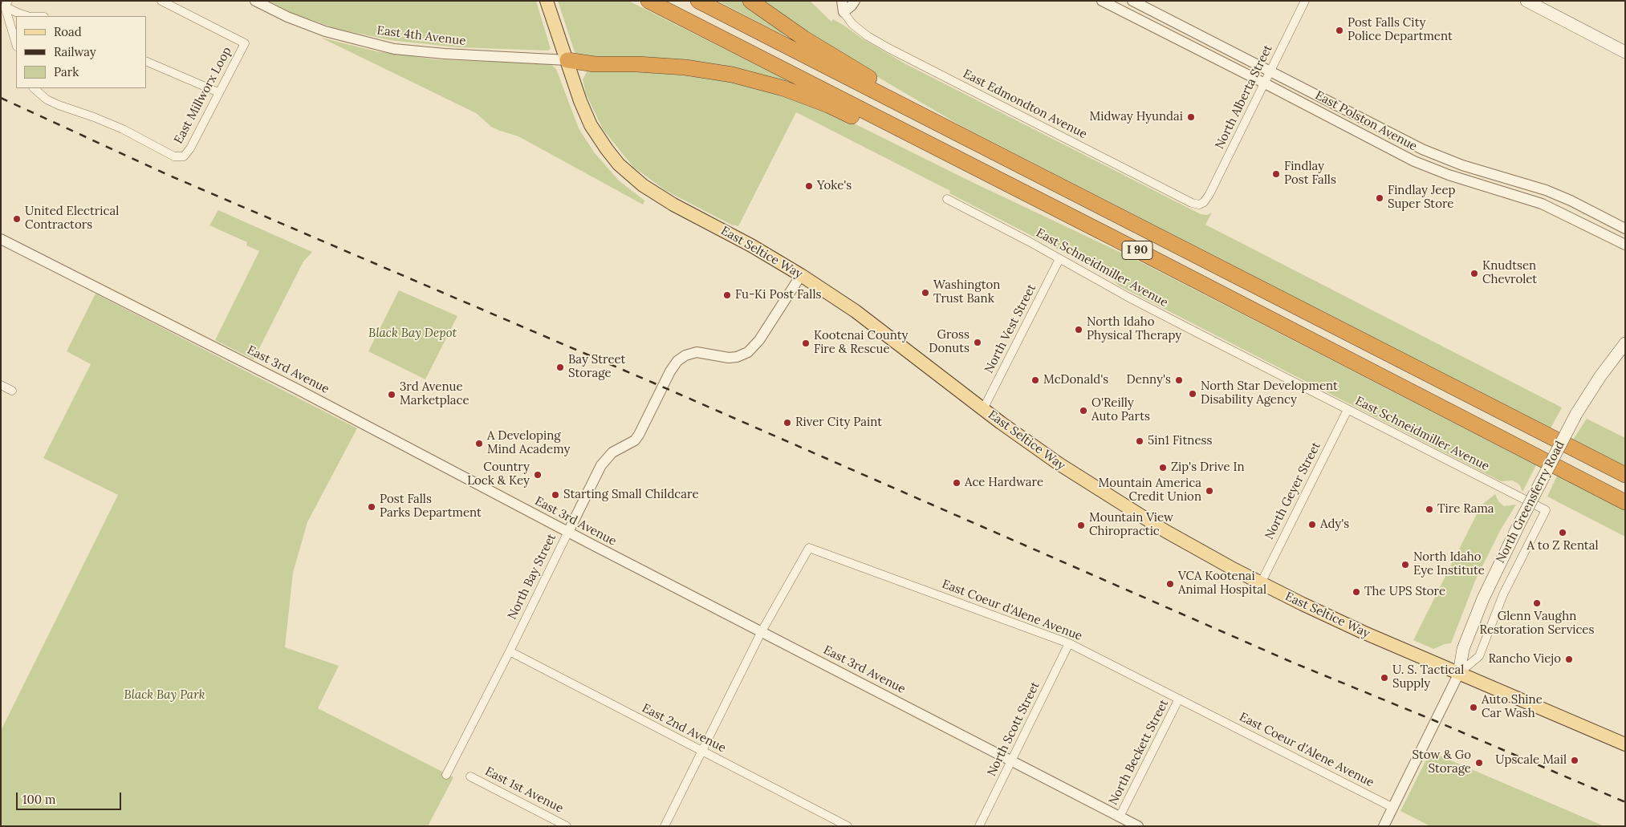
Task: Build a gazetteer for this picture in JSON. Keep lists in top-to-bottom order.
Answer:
{
  "streets": {
    "highway": ["I 90"],
    "main road": ["East Seltice Way", "North Greensferry Road"],
    "street": [
      "East 4th Avenue",
      "East Millworx Loop",
      "North Alberta Street",
      "East Edmondton Avenue",
      "East Polston Avenue",
      "East Schneidmiller Avenue",
      "North Vest Street",
      "East 3rd Avenue",
      "North Geyer Street",
      "North Bay Street",
      "East Coeur d'Alene Avenue",
      "East 2nd Avenue",
      "North Scott Street",
      "North Beckett Street",
      "East 1st Avenue"
    ]
  },
  "crossings": [
    ["East 4th Avenue", "East Seltice Way"],
    ["North Alberta Street", "East Edmondton Avenue"],
    ["North Alberta Street", "East Polston Avenue"],
    ["East Seltice Way", "North Vest Street"],
    ["East Seltice Way", "North Geyer Street"],
    ["East Seltice Way", "North Greensferry Road"],
    ["East Seltice Way", "North Bay Street"],
    ["East Schneidmiller Avenue", "North Vest Street"],
    ["East Schneidmiller Avenue", "North Geyer Street"],
    ["East Schneidmiller Avenue", "North Greensferry Road"],
    ["East 3rd Avenue", "North Bay Street"],
    ["East 3rd Avenue", "East Coeur d'Alene Avenue"],
    ["East 3rd Avenue", "North Scott Street"],
    ["East 3rd Avenue", "North Beckett Street"],
    ["North Greensferry Road", "East Coeur d'Alene Avenue"],
    ["North Bay Street", "East 2nd Avenue"],
    ["East Coeur d'Alene Avenue", "North Scott Street"],
    ["East Coeur d'Alene Avenue", "North Beckett Street"]
  ],
  "parks": ["Black Bay Depot", "Black Bay Park"],
  "places": [
    "Post Falls City Police Department",
    "Midway Hyundai",
    "Findlay Post Falls",
    "Yoke's",
    "Findlay Jeep Super Store",
    "United Electrical Contractors",
    "Knudtsen Chevrolet",
    "Washington Trust Bank",
    "Fu-Ki Post Falls",
    "North Idaho Physical Therapy",
    "Gross Donuts",
    "Kootenai County Fire & Rescue",
    "Bay Street Storage",
    "McDonald's",
    "Denny's",
    "North Star Development Disability Agency",
    "3rd Avenue Marketplace",
    "O'Reilly Auto Parts",
    "River City Paint",
    "5in1 Fitness",
    "A Developing Mind Academy",
    "Zip's Drive In",
    "Country Lock & Key",
    "Ace Hardware",
    "Mountain America Credit Union",
    "Starting Small Childcare",
    "Post Falls Parks Department",
    "Tire Rama",
    "Ady's",
    "Mountain View Chiropractic",
    "A to Z Rental",
    "North Idaho Eye Institute",
    "VCA Kootenai Animal Hospital",
    "The UPS Store",
    "Glenn Vaughn Restoration Services",
    "Rancho Viejo",
    "U. S. Tactical Supply",
    "Auto Shine Car Wash",
    "Upscale Mail",
    "Stow & Go Storage"
  ],
  "legend": ["Road", "Railway", "Park"],
  "scale_bar": "100 m"
}
